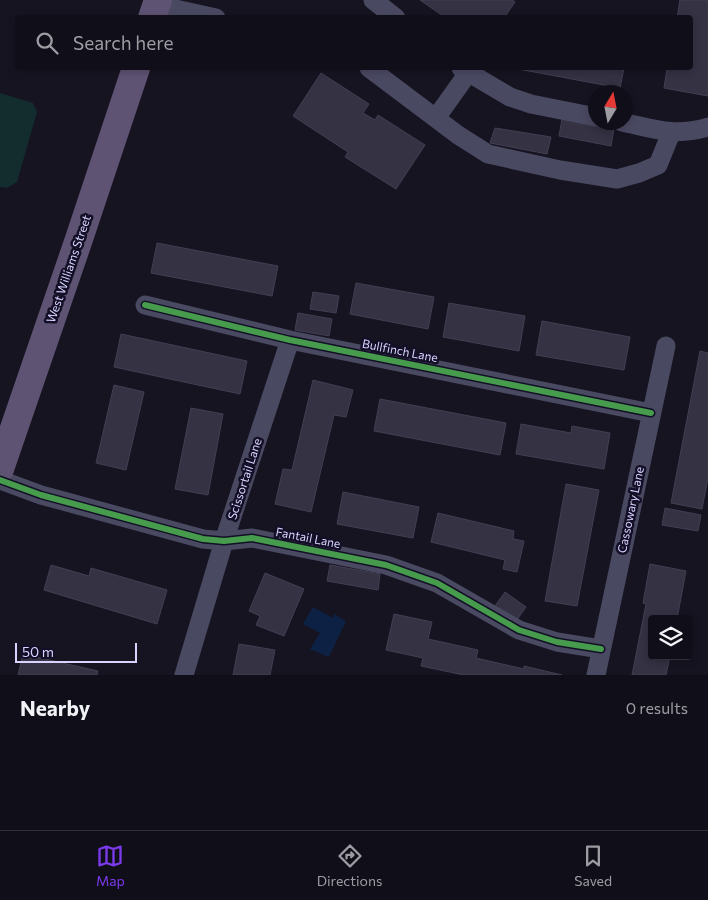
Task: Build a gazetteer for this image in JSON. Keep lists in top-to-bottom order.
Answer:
{
  "streets": {
    "main road": ["West Williams Street"],
    "street": [
      "Bullfinch Lane",
      "Scissortail Lane",
      "Cassowary Lane",
      "Fantail Lane"
    ]
  },
  "crossings": [
    ["Bullfinch Lane", "Scissortail Lane"],
    ["Bullfinch Lane", "Cassowary Lane"],
    ["Scissortail Lane", "Fantail Lane"],
    ["Cassowary Lane", "Fantail Lane"]
  ],
  "scale_bar": "50 m",
  "north": "top",
  "page": {
    "search": "Search here",
    "scale": "50 m",
    "heading": ["Nearby", "0 results"],
    "nav": ["Map", "Directions", "Saved"]
  }
}
